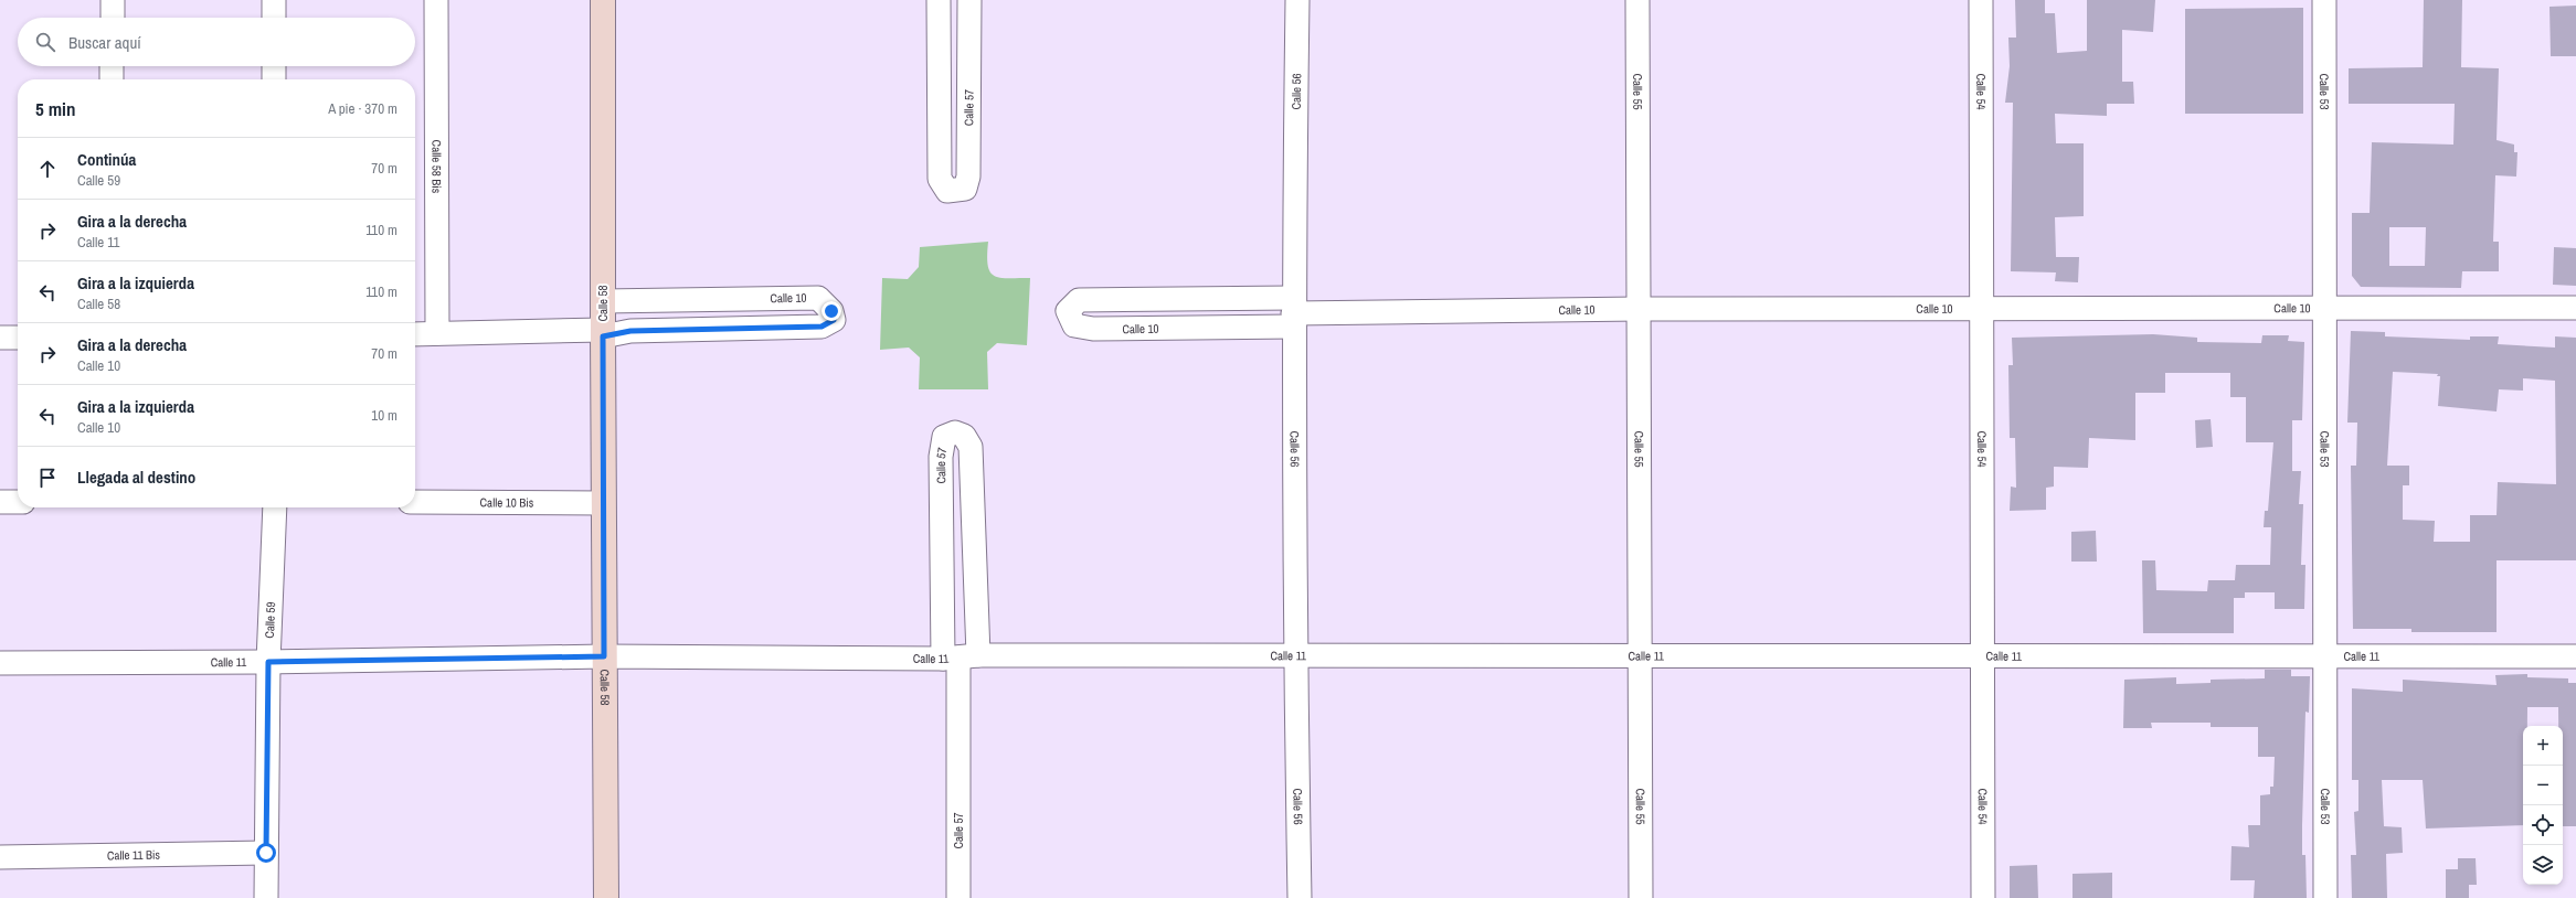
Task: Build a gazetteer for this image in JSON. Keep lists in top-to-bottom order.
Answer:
{
  "streets": {
    "main road": ["Calle 58"],
    "street": [
      "Calle 56",
      "Calle 55",
      "Calle 54",
      "Calle 53",
      "Calle 57",
      "Calle 58 Bis",
      "Calle 10",
      "Calle 10 Bis",
      "Calle 59",
      "Calle 11",
      "Calle 11 Bis"
    ]
  },
  "crossings": [
    ["Calle 56", "Calle 10"],
    ["Calle 56", "Calle 11"],
    ["Calle 55", "Calle 10"],
    ["Calle 55", "Calle 11"],
    ["Calle 54", "Calle 10"],
    ["Calle 54", "Calle 11"],
    ["Calle 53", "Calle 10"],
    ["Calle 53", "Calle 11"],
    ["Calle 57", "Calle 11"],
    ["Calle 58 Bis", "Calle 10"],
    ["Calle 10", "Calle 58"],
    ["Calle 58", "Calle 10 Bis"],
    ["Calle 58", "Calle 11"],
    ["Calle 59", "Calle 11"],
    ["Calle 59", "Calle 11 Bis"]
  ],
  "page": {
    "search": "Buscar aquí",
    "heading": ["5 min", "A pie · 370 m"],
    "list": [
      ["Continúa", "Calle 59", "70 m"],
      ["Gira a la derecha", "Calle 11", "110 m"],
      ["Gira a la izquierda", "Calle 58", "110 m"],
      ["Gira a la derecha", "Calle 10", "70 m"],
      ["Gira a la izquierda", "Calle 10", "10 m"],
      "Llegada al destino"
    ],
    "map_buttons": ["+", "−"]
  }
}
